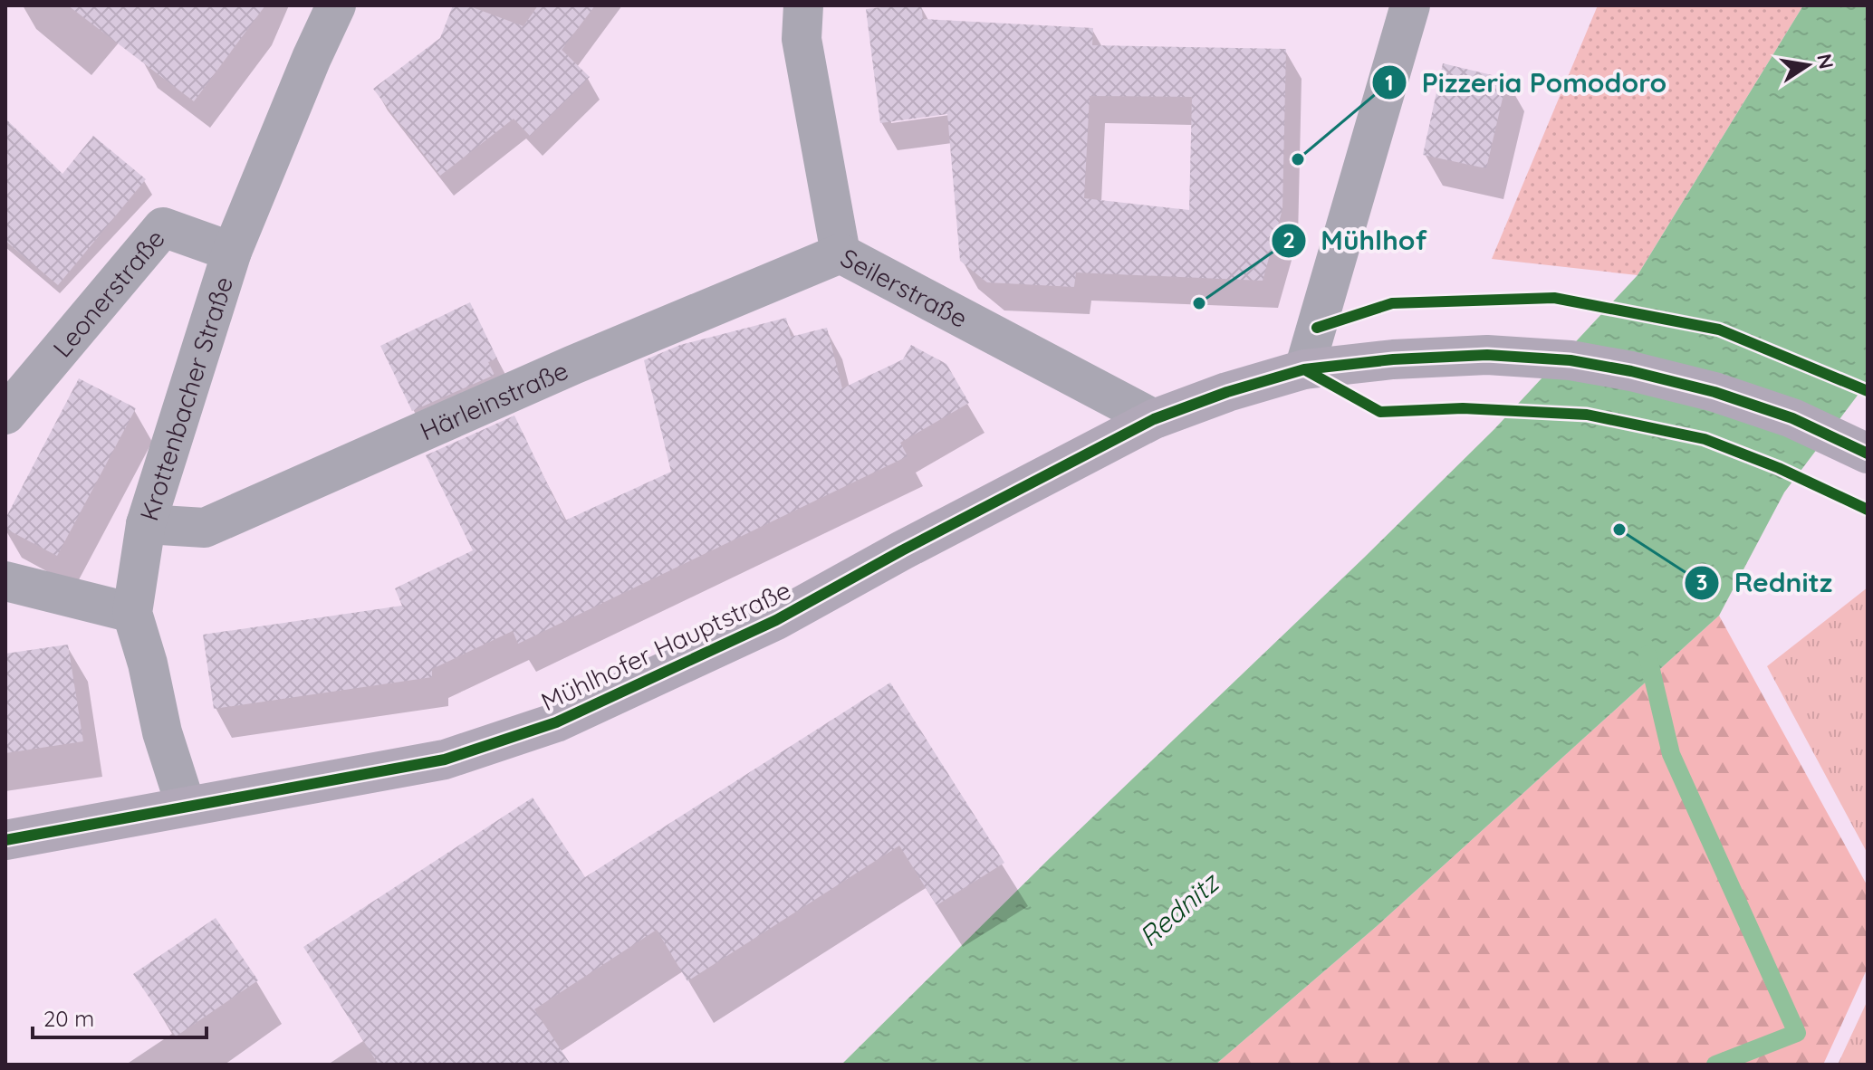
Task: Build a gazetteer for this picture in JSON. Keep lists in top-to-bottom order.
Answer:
{
  "streets": {
    "main road": ["Mühlhofer Hauptstraße"],
    "street": [
      "Seilerstraße",
      "Leonerstraße",
      "Krottenbacher Straße",
      "Härleinstraße"
    ]
  },
  "crossings": [
    ["Seilerstraße", "Härleinstraße"],
    ["Seilerstraße", "Mühlhofer Hauptstraße"],
    ["Leonerstraße", "Krottenbacher Straße"],
    ["Krottenbacher Straße", "Härleinstraße"],
    ["Krottenbacher Straße", "Mühlhofer Hauptstraße"]
  ],
  "water": ["Rednitz"],
  "places": ["Pizzeria Pomodoro", "Mühlhof", "Rednitz"],
  "scale_bar": "20 m",
  "north": "right"
}
